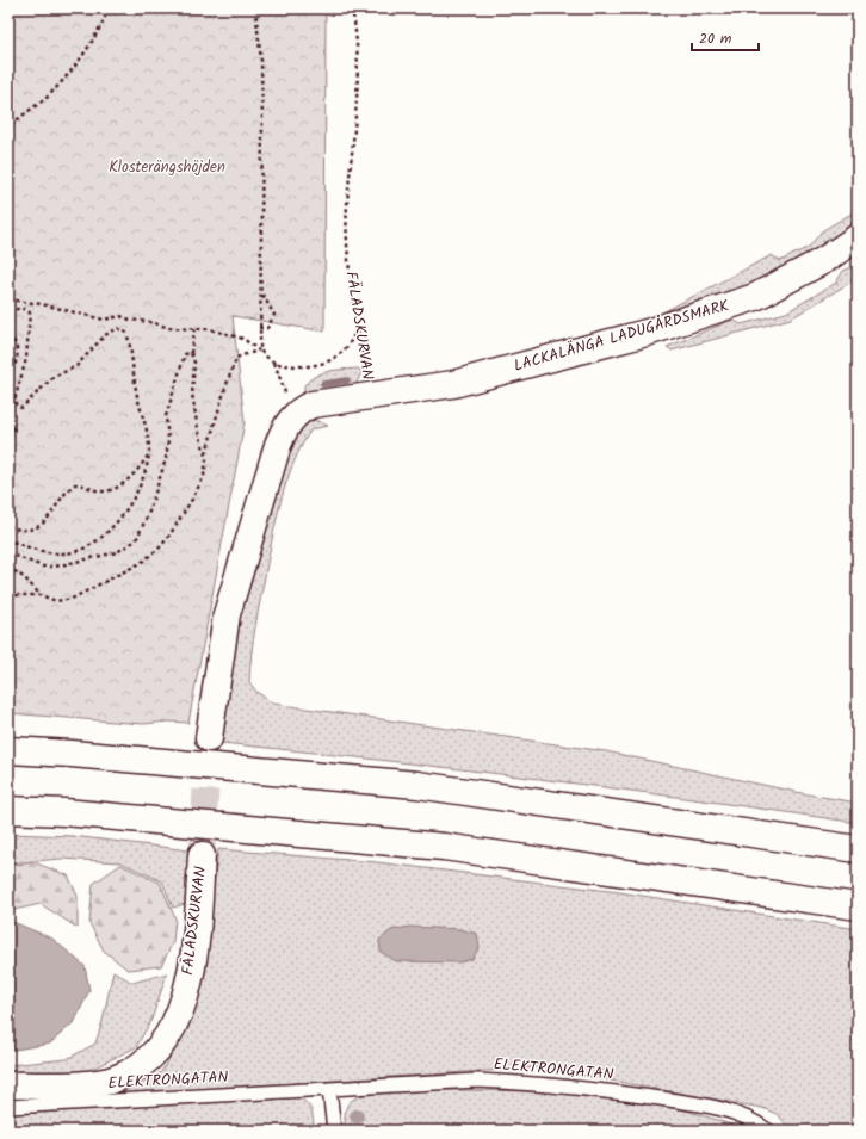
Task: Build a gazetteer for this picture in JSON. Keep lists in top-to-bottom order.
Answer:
{
  "streets": {
    "main road": ["FÄLADSKURVAN", "LACKALÄNGA LADUGÅRDSMARK"],
    "lane": ["ELEKTRONGATAN"]
  },
  "crossings": [
    ["FÄLADSKURVAN", "LACKALÄNGA LADUGÅRDSMARK"]
  ],
  "parks": ["Klosterängshöjden"],
  "scale_bar": "20 m"
}
